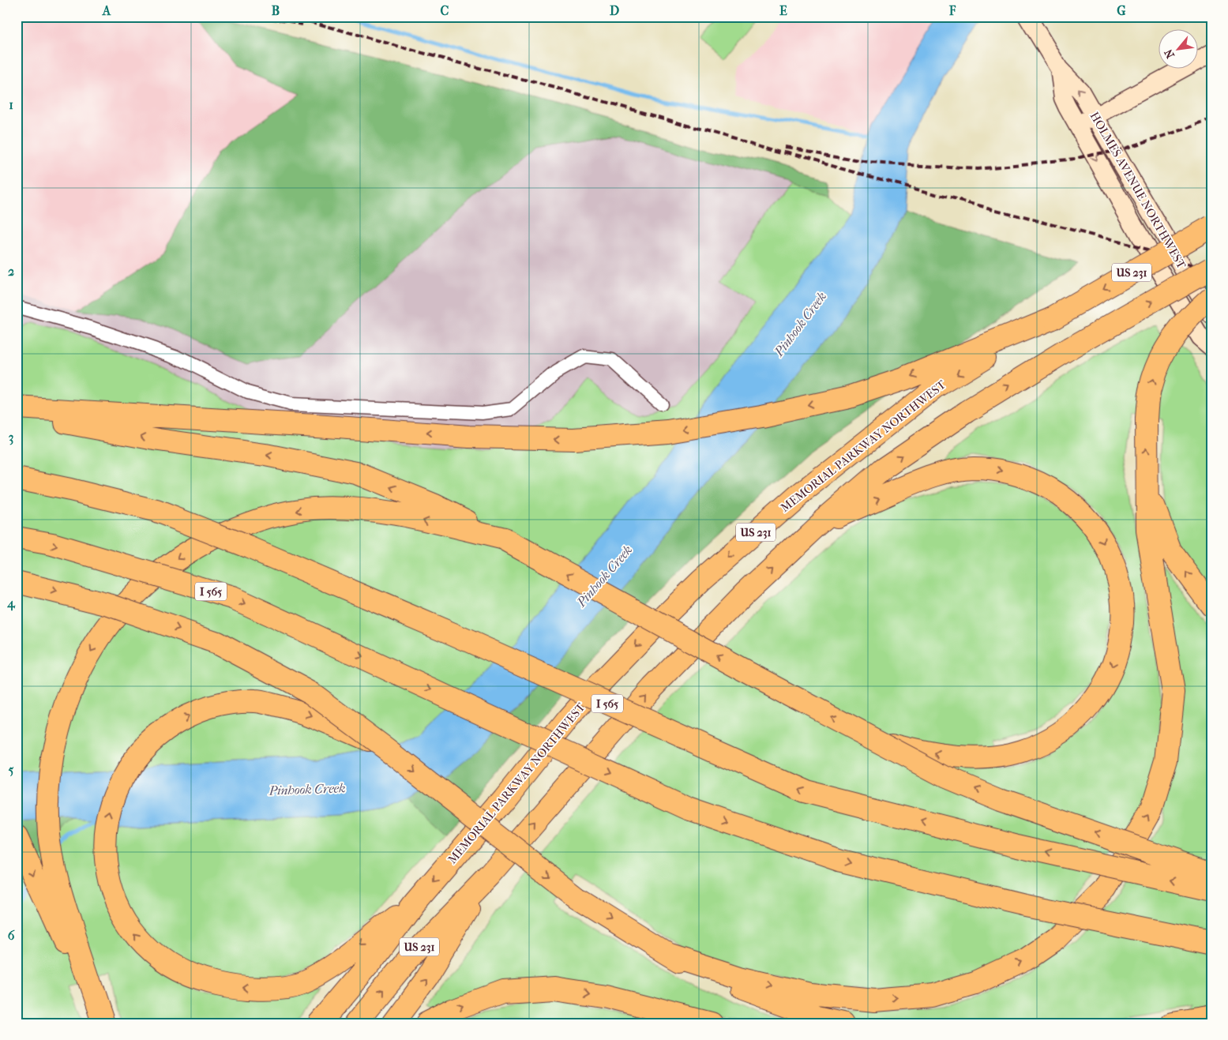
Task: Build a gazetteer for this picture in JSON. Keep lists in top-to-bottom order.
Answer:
{
  "streets": {
    "highway": ["US 231", "MEMORIAL PARKWAY NORTHWEST", "I 565"],
    "main road": ["HOLMES AVENUE NORTHWEST"]
  },
  "crossings": [
    ["US 231", "MEMORIAL PARKWAY NORTHWEST"]
  ],
  "water": ["Pinhook Creek"],
  "north": "bottom left",
  "grid": {
    "columns": [
      "A",
      "B",
      "C",
      "D",
      "E",
      "F",
      "G"
    ],
    "rows": [
      "1",
      "2",
      "3",
      "4",
      "5",
      "6"
    ]
  }
}
